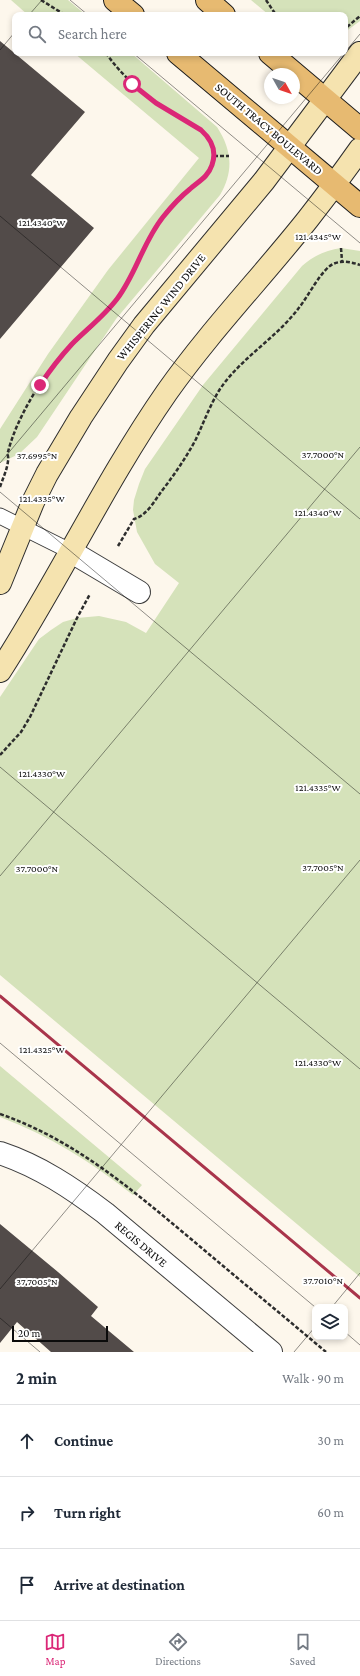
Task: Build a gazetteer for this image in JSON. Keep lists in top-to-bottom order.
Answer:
{
  "streets": {
    "main road": ["SOUTH TRACY BOULEVARD"],
    "street": ["WHISPERING WIND DRIVE", "REGIS DRIVE"]
  },
  "crossings": [
    ["SOUTH TRACY BOULEVARD", "WHISPERING WIND DRIVE"]
  ],
  "scale_bar": "20 m",
  "north": "bottom right",
  "page": {
    "search": "Search here",
    "scale": "20 m",
    "heading": ["2 min", "Walk · 90 m"],
    "list": [
      ["Continue", "30 m"],
      ["Turn right", "60 m"],
      "Arrive at destination"
    ],
    "nav": ["Map", "Directions", "Saved"]
  },
  "coordinates": [
    "121.4340°W",
    "121.4345°W",
    "37.7000°N",
    "37.6995°N",
    "121.4335°W",
    "121.4330°W",
    "37.7005°N",
    "121.4325°W",
    "37.7010°N"
  ]
}
